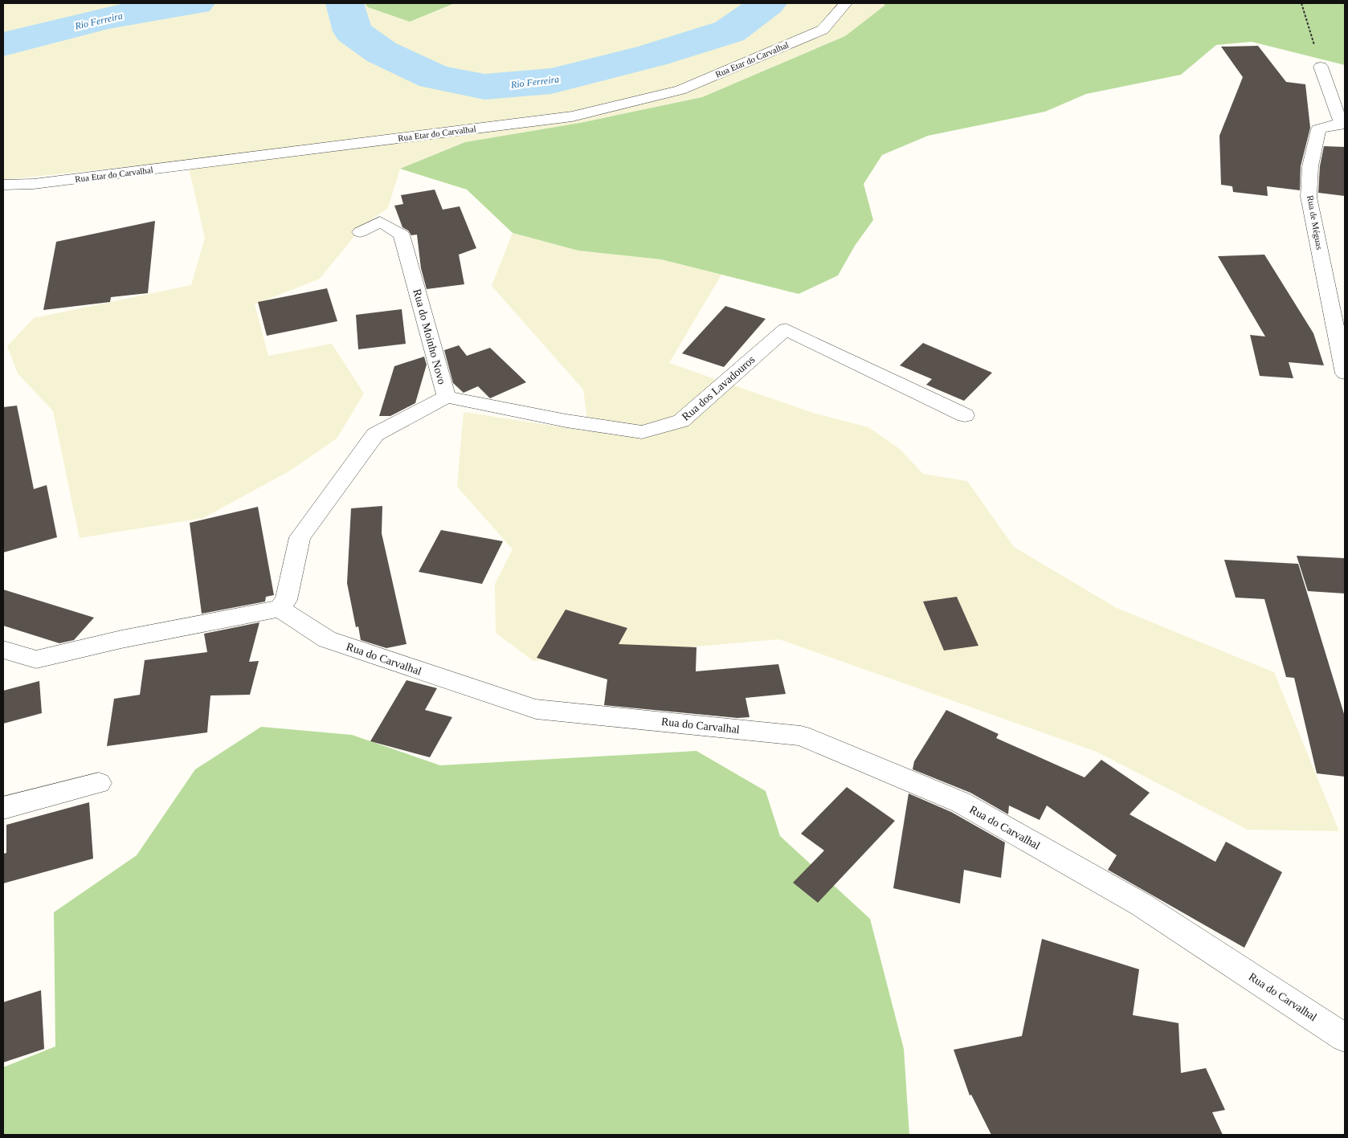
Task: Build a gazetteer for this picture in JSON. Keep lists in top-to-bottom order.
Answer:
{
  "streets": {
    "street": [
      "Rua Etar do Carvalhal",
      "Rua de Méguas",
      "Rua do Moinho Novo",
      "Rua dos Lavadouros",
      "Rua do Carvalhal"
    ]
  },
  "crossings": [
    ["Rua do Moinho Novo", "Rua dos Lavadouros"],
    ["Rua do Moinho Novo", "Rua do Carvalhal"]
  ],
  "water": ["Rio Ferreira"]
}
